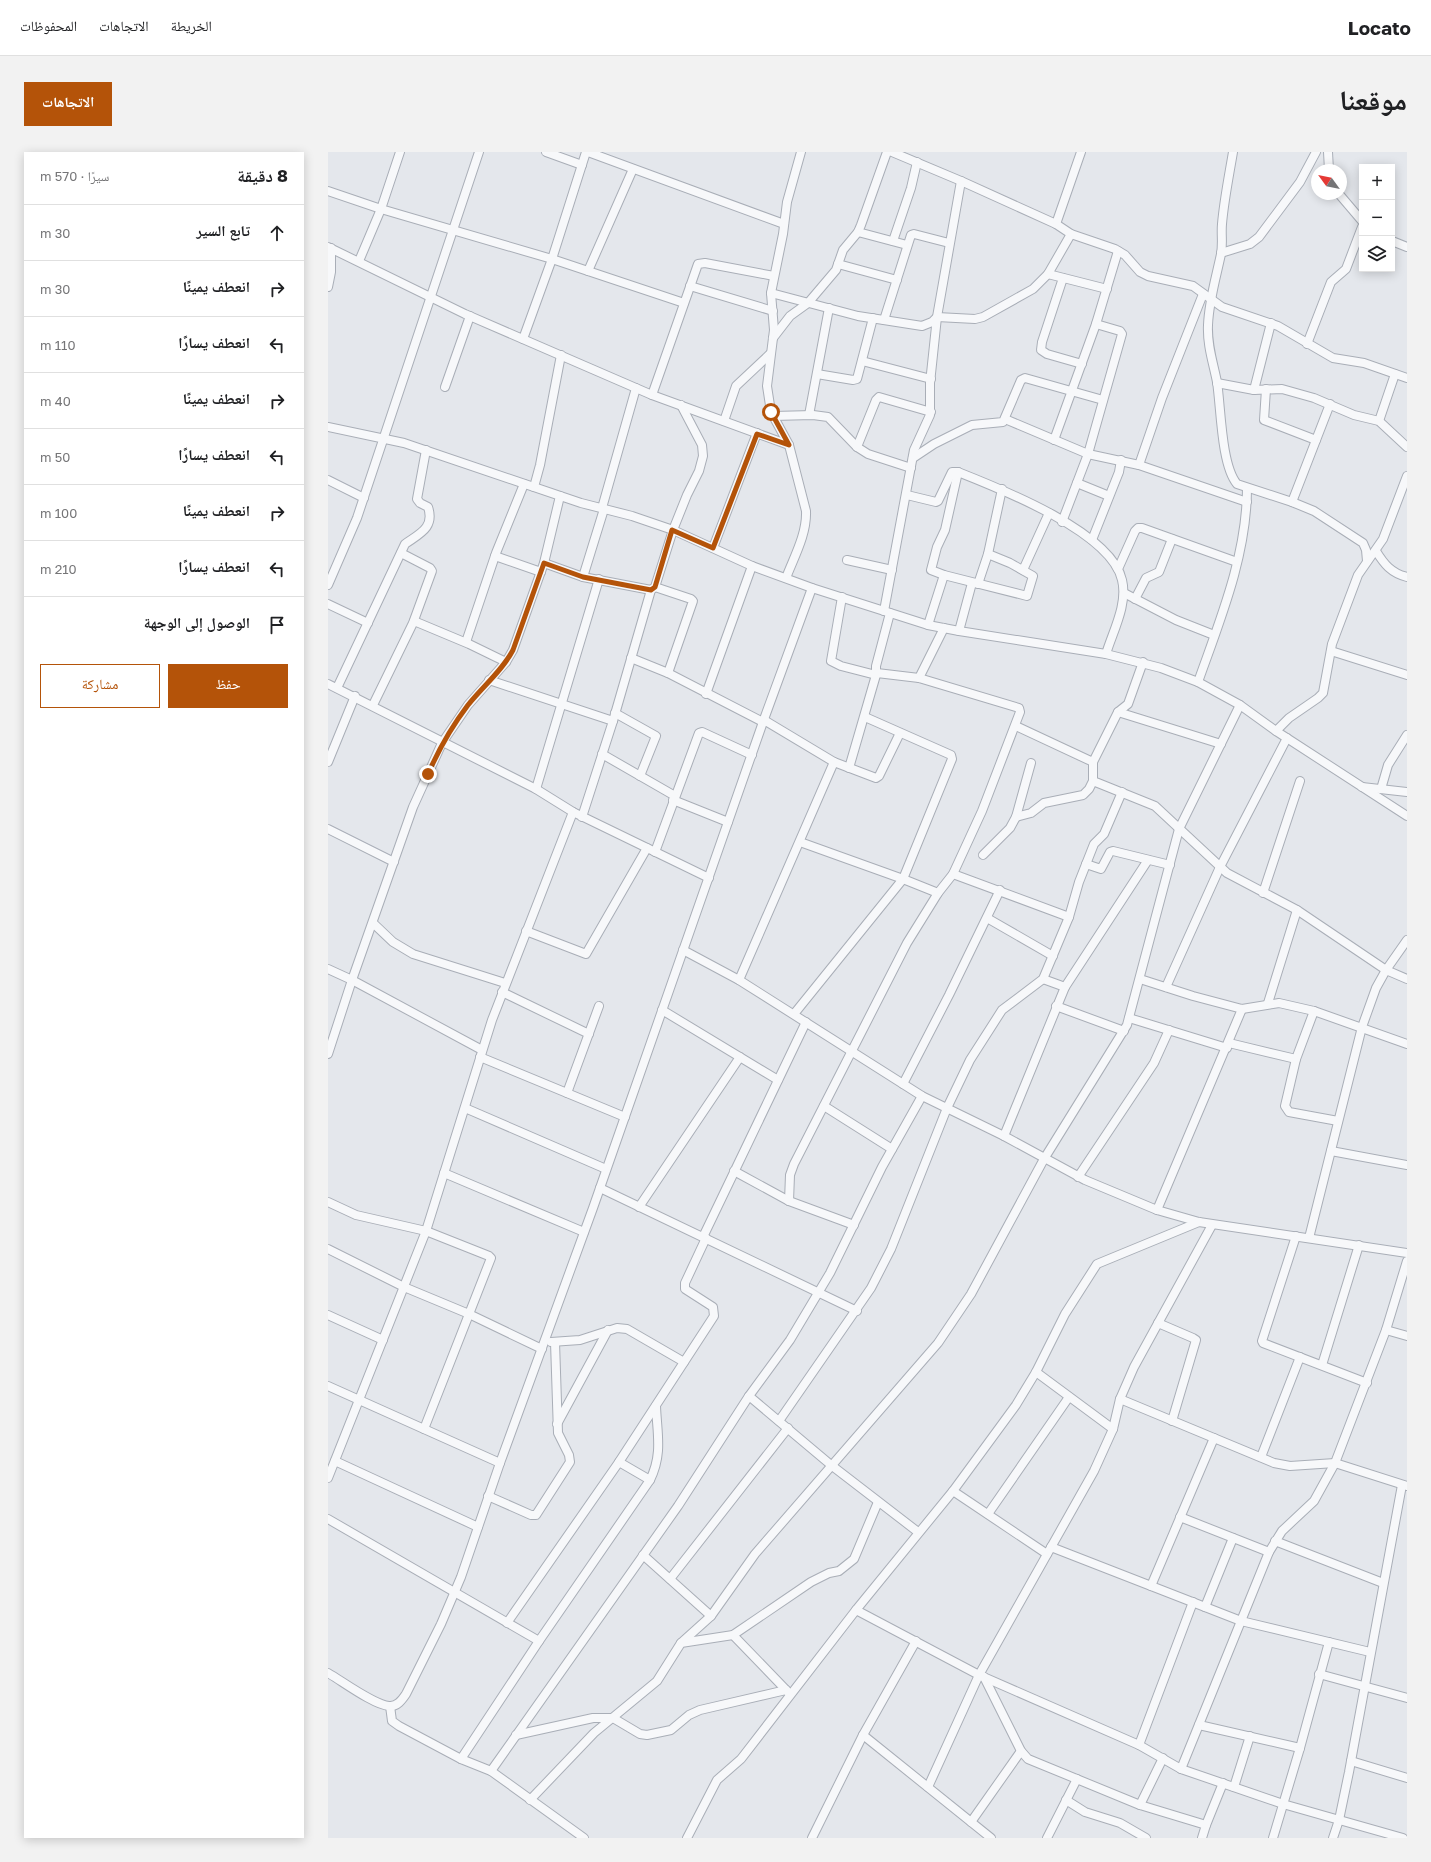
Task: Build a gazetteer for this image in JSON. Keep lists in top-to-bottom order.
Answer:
{
  "north": "top left",
  "page": {
    "header": "Locato",
    "nav": ["الخريطة", "الاتجاهات", "المحفوظات"],
    "title": "موقعنا",
    "buttons": [
      "الاتجاهات",
      ["حفظ", "مشاركة"]
    ],
    "heading": ["8 دقيقة", "سيرًا · 570 m"],
    "map_buttons": ["+", "−"],
    "list": [
      ["تابع السير", "30 m"],
      ["انعطف يمينًا", "30 m"],
      ["انعطف يسارًا", "110 m"],
      ["انعطف يمينًا", "40 m"],
      ["انعطف يسارًا", "50 m"],
      ["انعطف يمينًا", "100 m"],
      ["انعطف يسارًا", "210 m"],
      "الوصول إلى الوجهة"
    ]
  }
}
